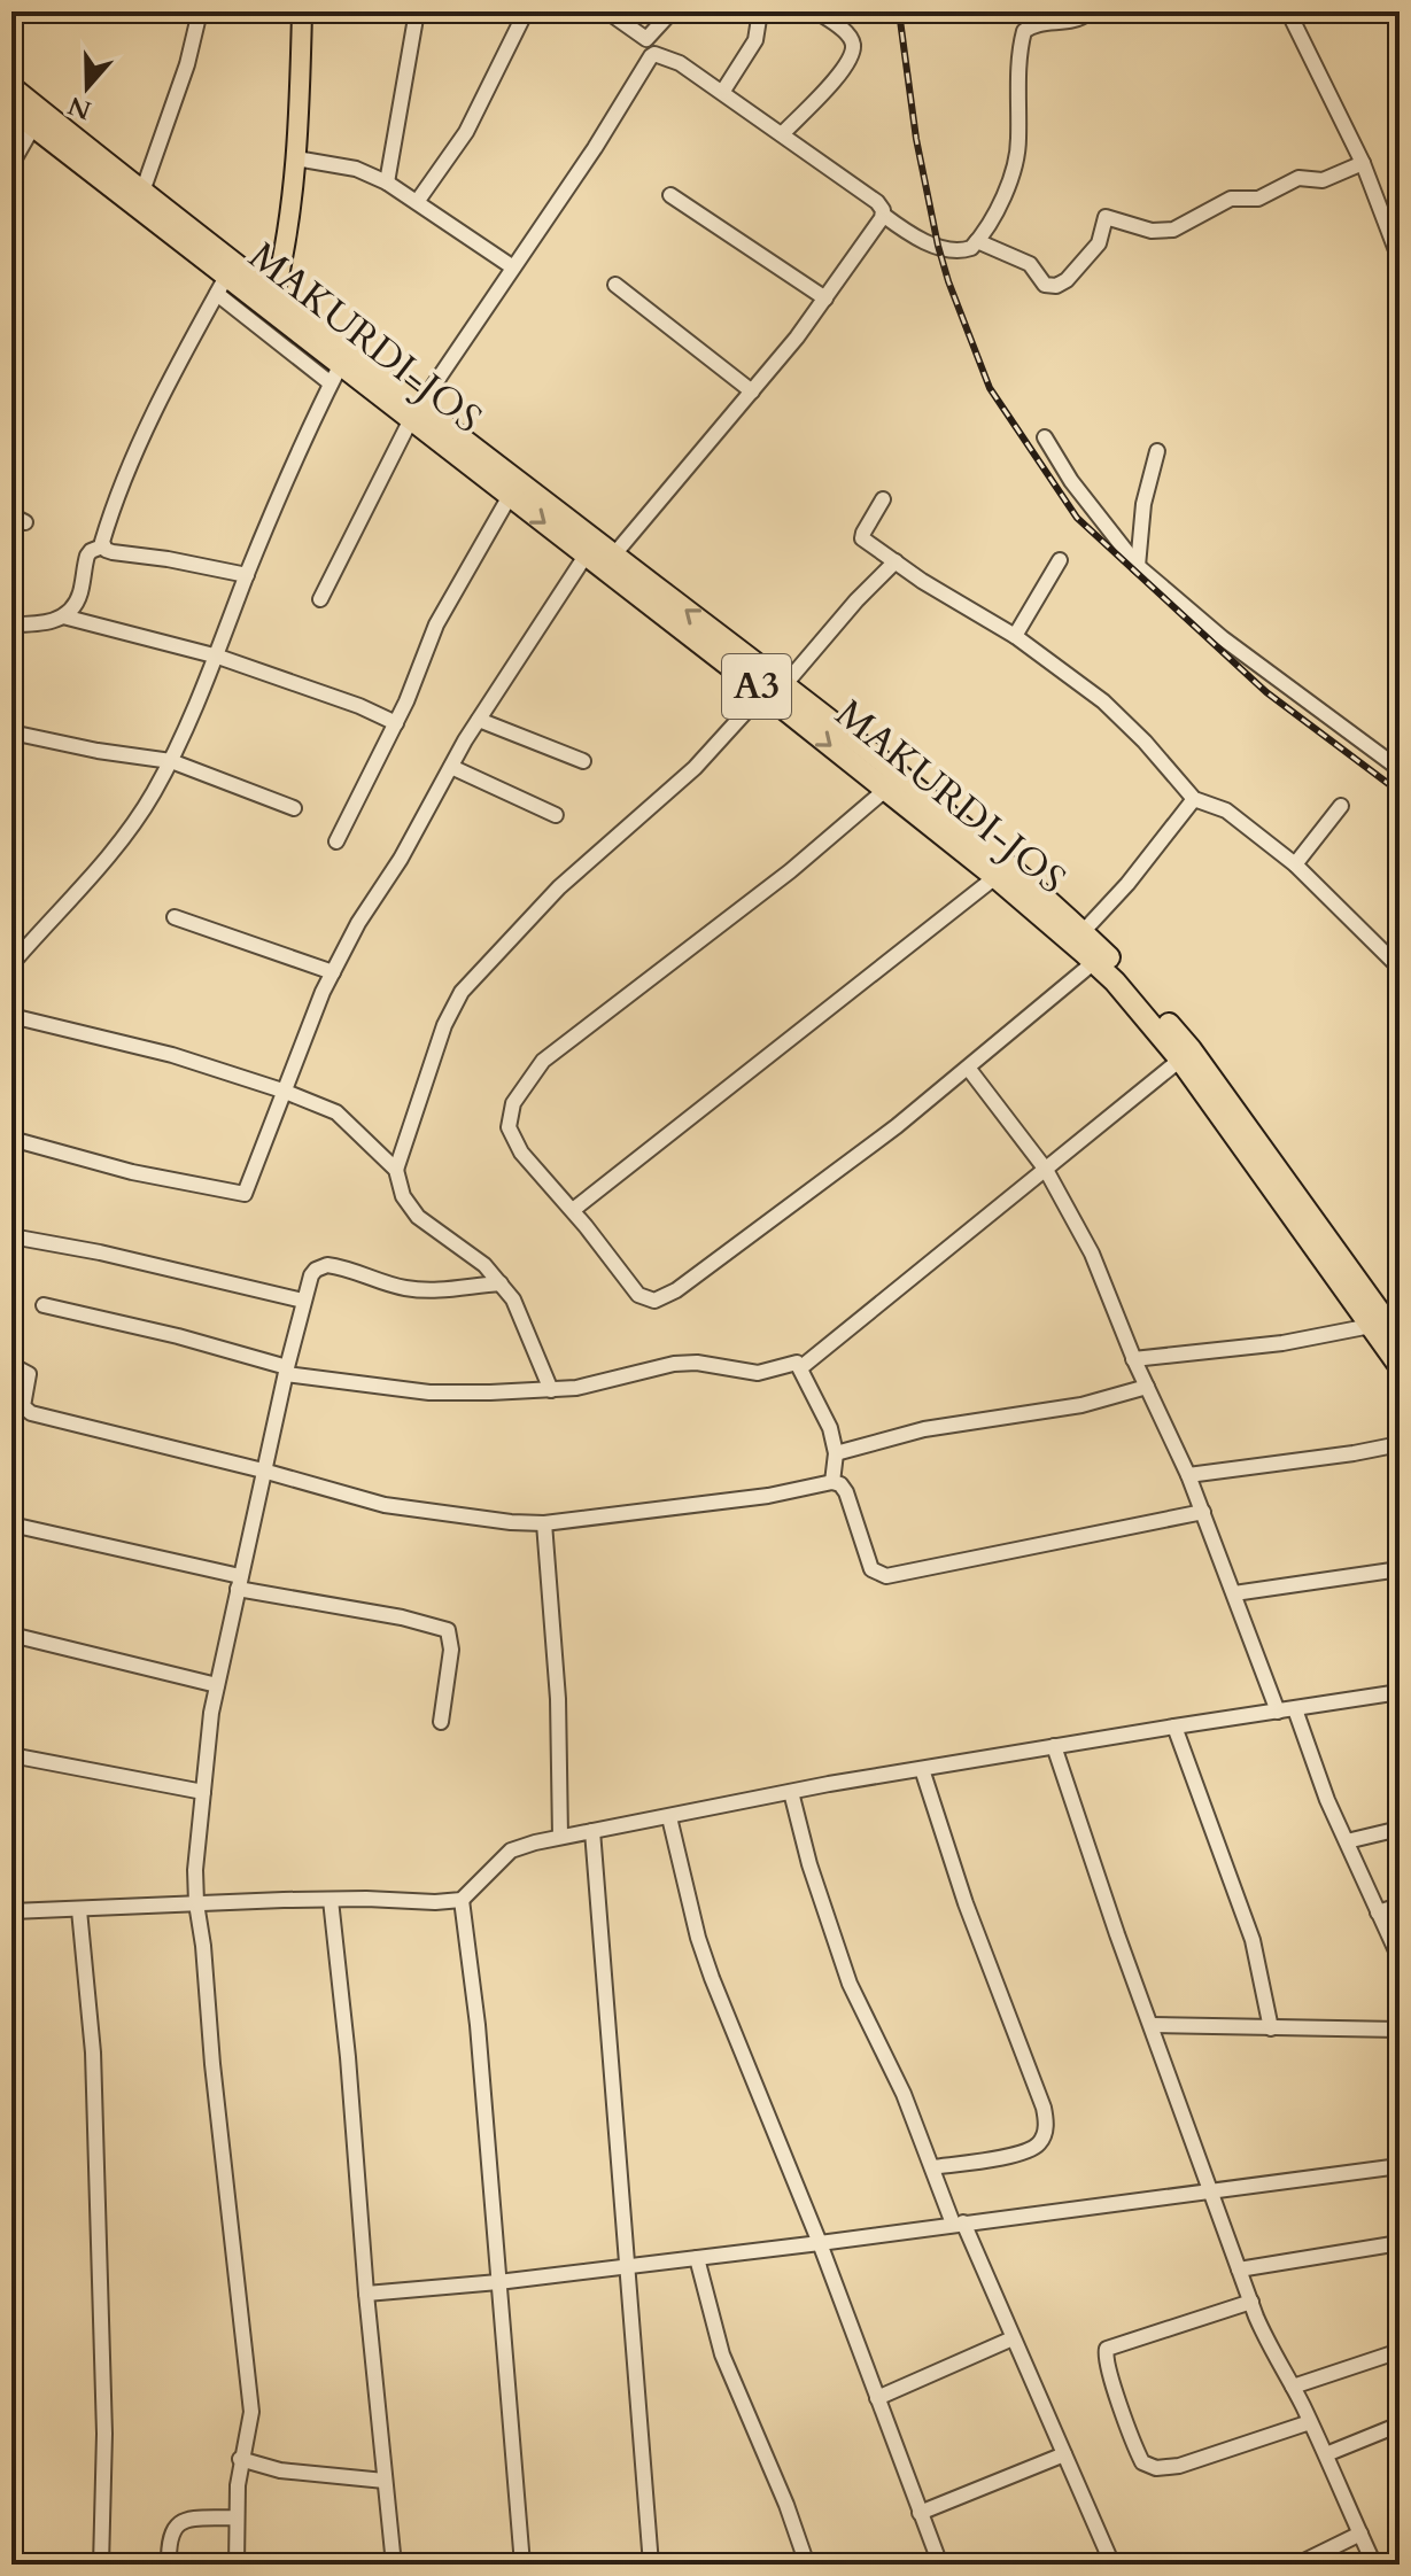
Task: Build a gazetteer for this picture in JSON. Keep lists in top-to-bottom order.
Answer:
{
  "streets": {
    "highway": ["MAKURDI-JOS", "A3"]
  },
  "north": "bottom"
}
